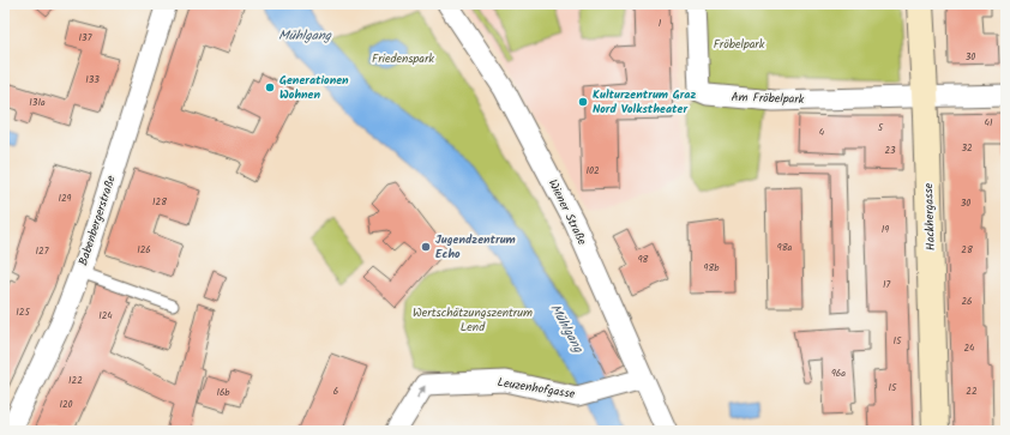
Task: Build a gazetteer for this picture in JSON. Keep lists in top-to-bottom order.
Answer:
{
  "streets": {
    "main road": ["Hackhergasse"],
    "street": [
      "Am Fröbelpark",
      "Wiener Straße",
      "Babenbergerstraße",
      "Leuzenhofgasse"
    ]
  },
  "crossings": [
    ["Am Fröbelpark", "Hackhergasse"],
    ["Wiener Straße", "Leuzenhofgasse"]
  ],
  "one_way": ["Leuzenhofgasse"],
  "water": ["Mühlgang"],
  "parks": ["Fröbelpark", "Friedenspark", "Wertschätzungszentrum Lend"],
  "places": ["Generationen Wohnen", "Kulturzentrum Graz Nord Volkstheater", "Jugendzentrum Echo"],
  "house_numbers": [
    "1",
    "137",
    "30",
    "133",
    "131a",
    "41",
    "5",
    "4",
    "32",
    "23",
    "102",
    "129",
    "128",
    "30",
    "19",
    "98a",
    "126",
    "28",
    "127",
    "98",
    "98b",
    "17",
    "26",
    "125",
    "124",
    "15",
    "24",
    "96a",
    "122",
    "15",
    "6",
    "22",
    "16b",
    "120"
  ]
}
